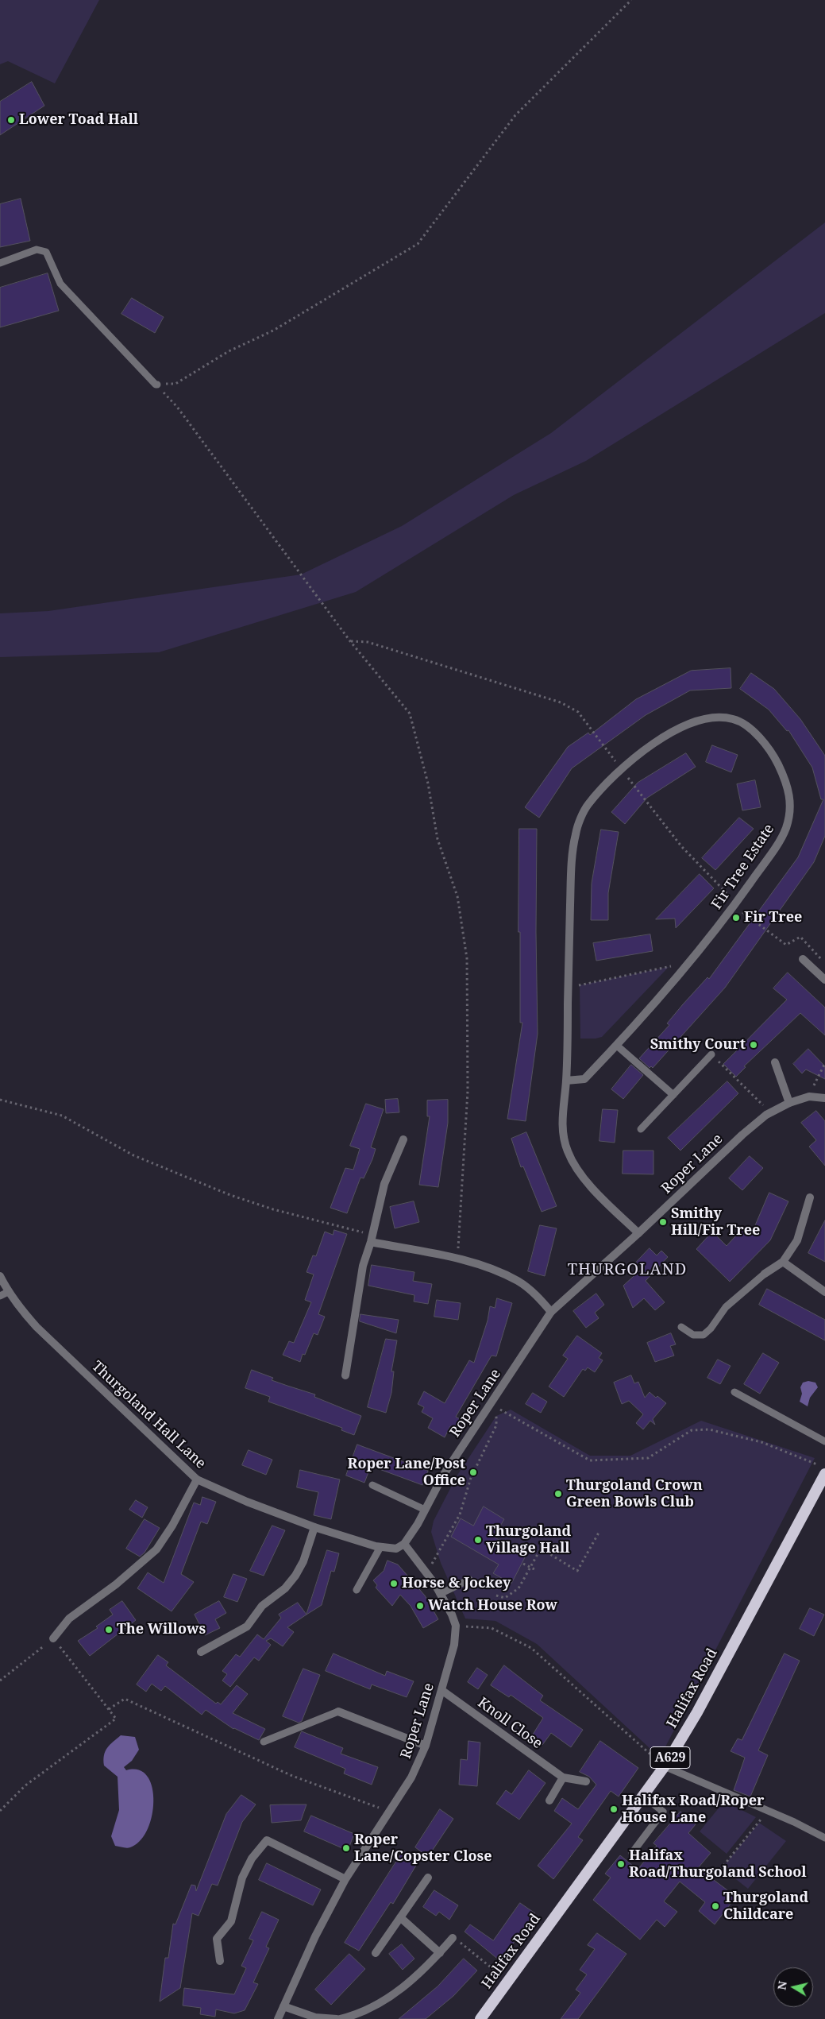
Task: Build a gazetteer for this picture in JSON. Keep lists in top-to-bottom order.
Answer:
{
  "streets": {
    "highway": ["Halifax Road", "A629"],
    "street": [
      "Fir Tree Estate",
      "Roper Lane",
      "Thurgoland Hall Lane",
      "Knoll Close"
    ]
  },
  "crossings": [
    ["Fir Tree Estate", "Roper Lane"],
    ["Roper Lane", "Thurgoland Hall Lane"],
    ["Roper Lane", "Knoll Close"]
  ],
  "districts": ["THURGOLAND"],
  "places": [
    "Lower Toad Hall",
    "Fir Tree",
    "Smithy Court",
    "Smithy Hill/Fir Tree",
    "Roper Lane/Post Office",
    "Thurgoland Crown Green Bowls Club",
    "Thurgoland Village Hall",
    "Horse & Jockey",
    "Watch House Row",
    "The Willows",
    "Halifax Road/Roper House Lane",
    "Roper Lane/Copster Close",
    "Halifax Road/Thurgoland School",
    "Thurgoland Childcare"
  ],
  "north": "left"
}
